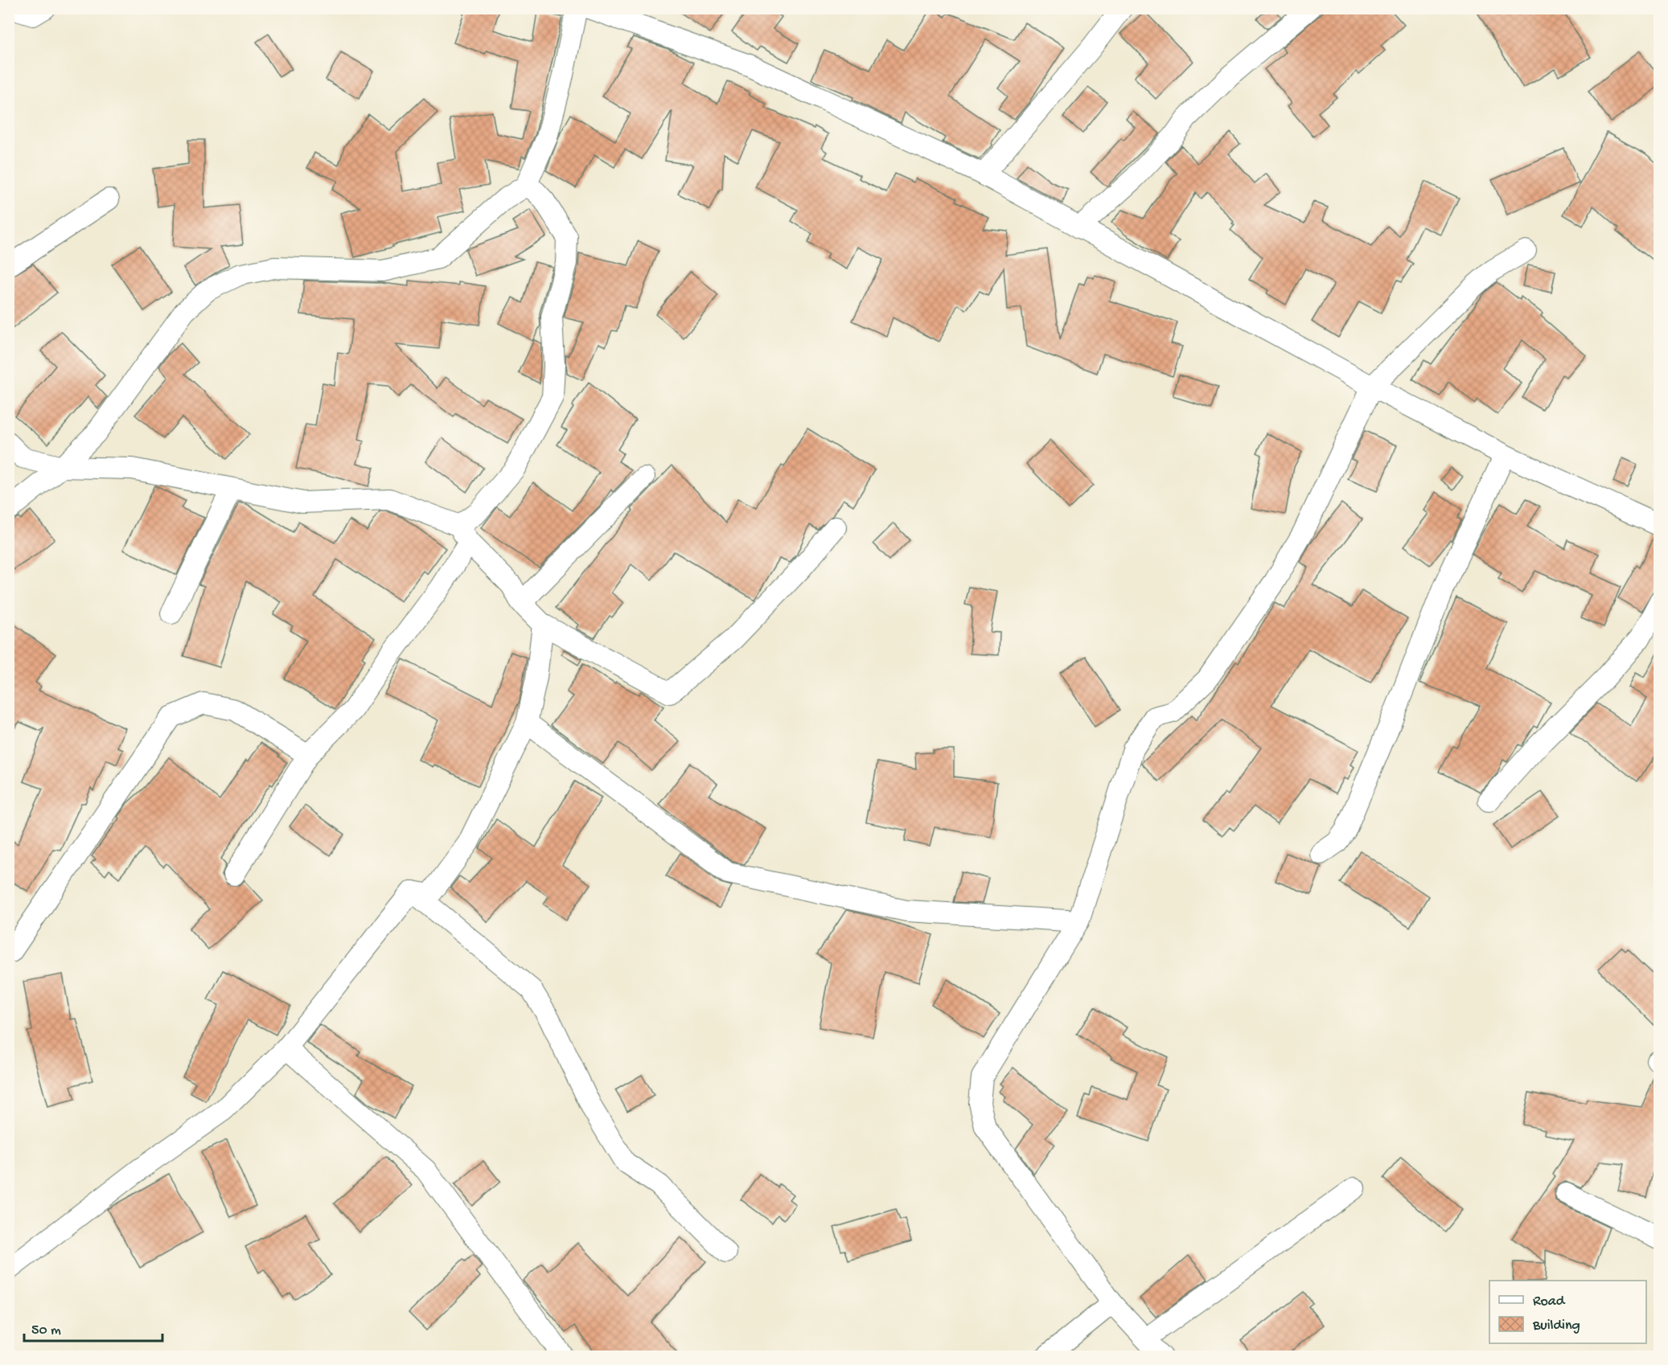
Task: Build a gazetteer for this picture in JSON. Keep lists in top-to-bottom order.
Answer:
{
  "legend": ["Road", "Building"],
  "scale_bar": "50 m"
}
